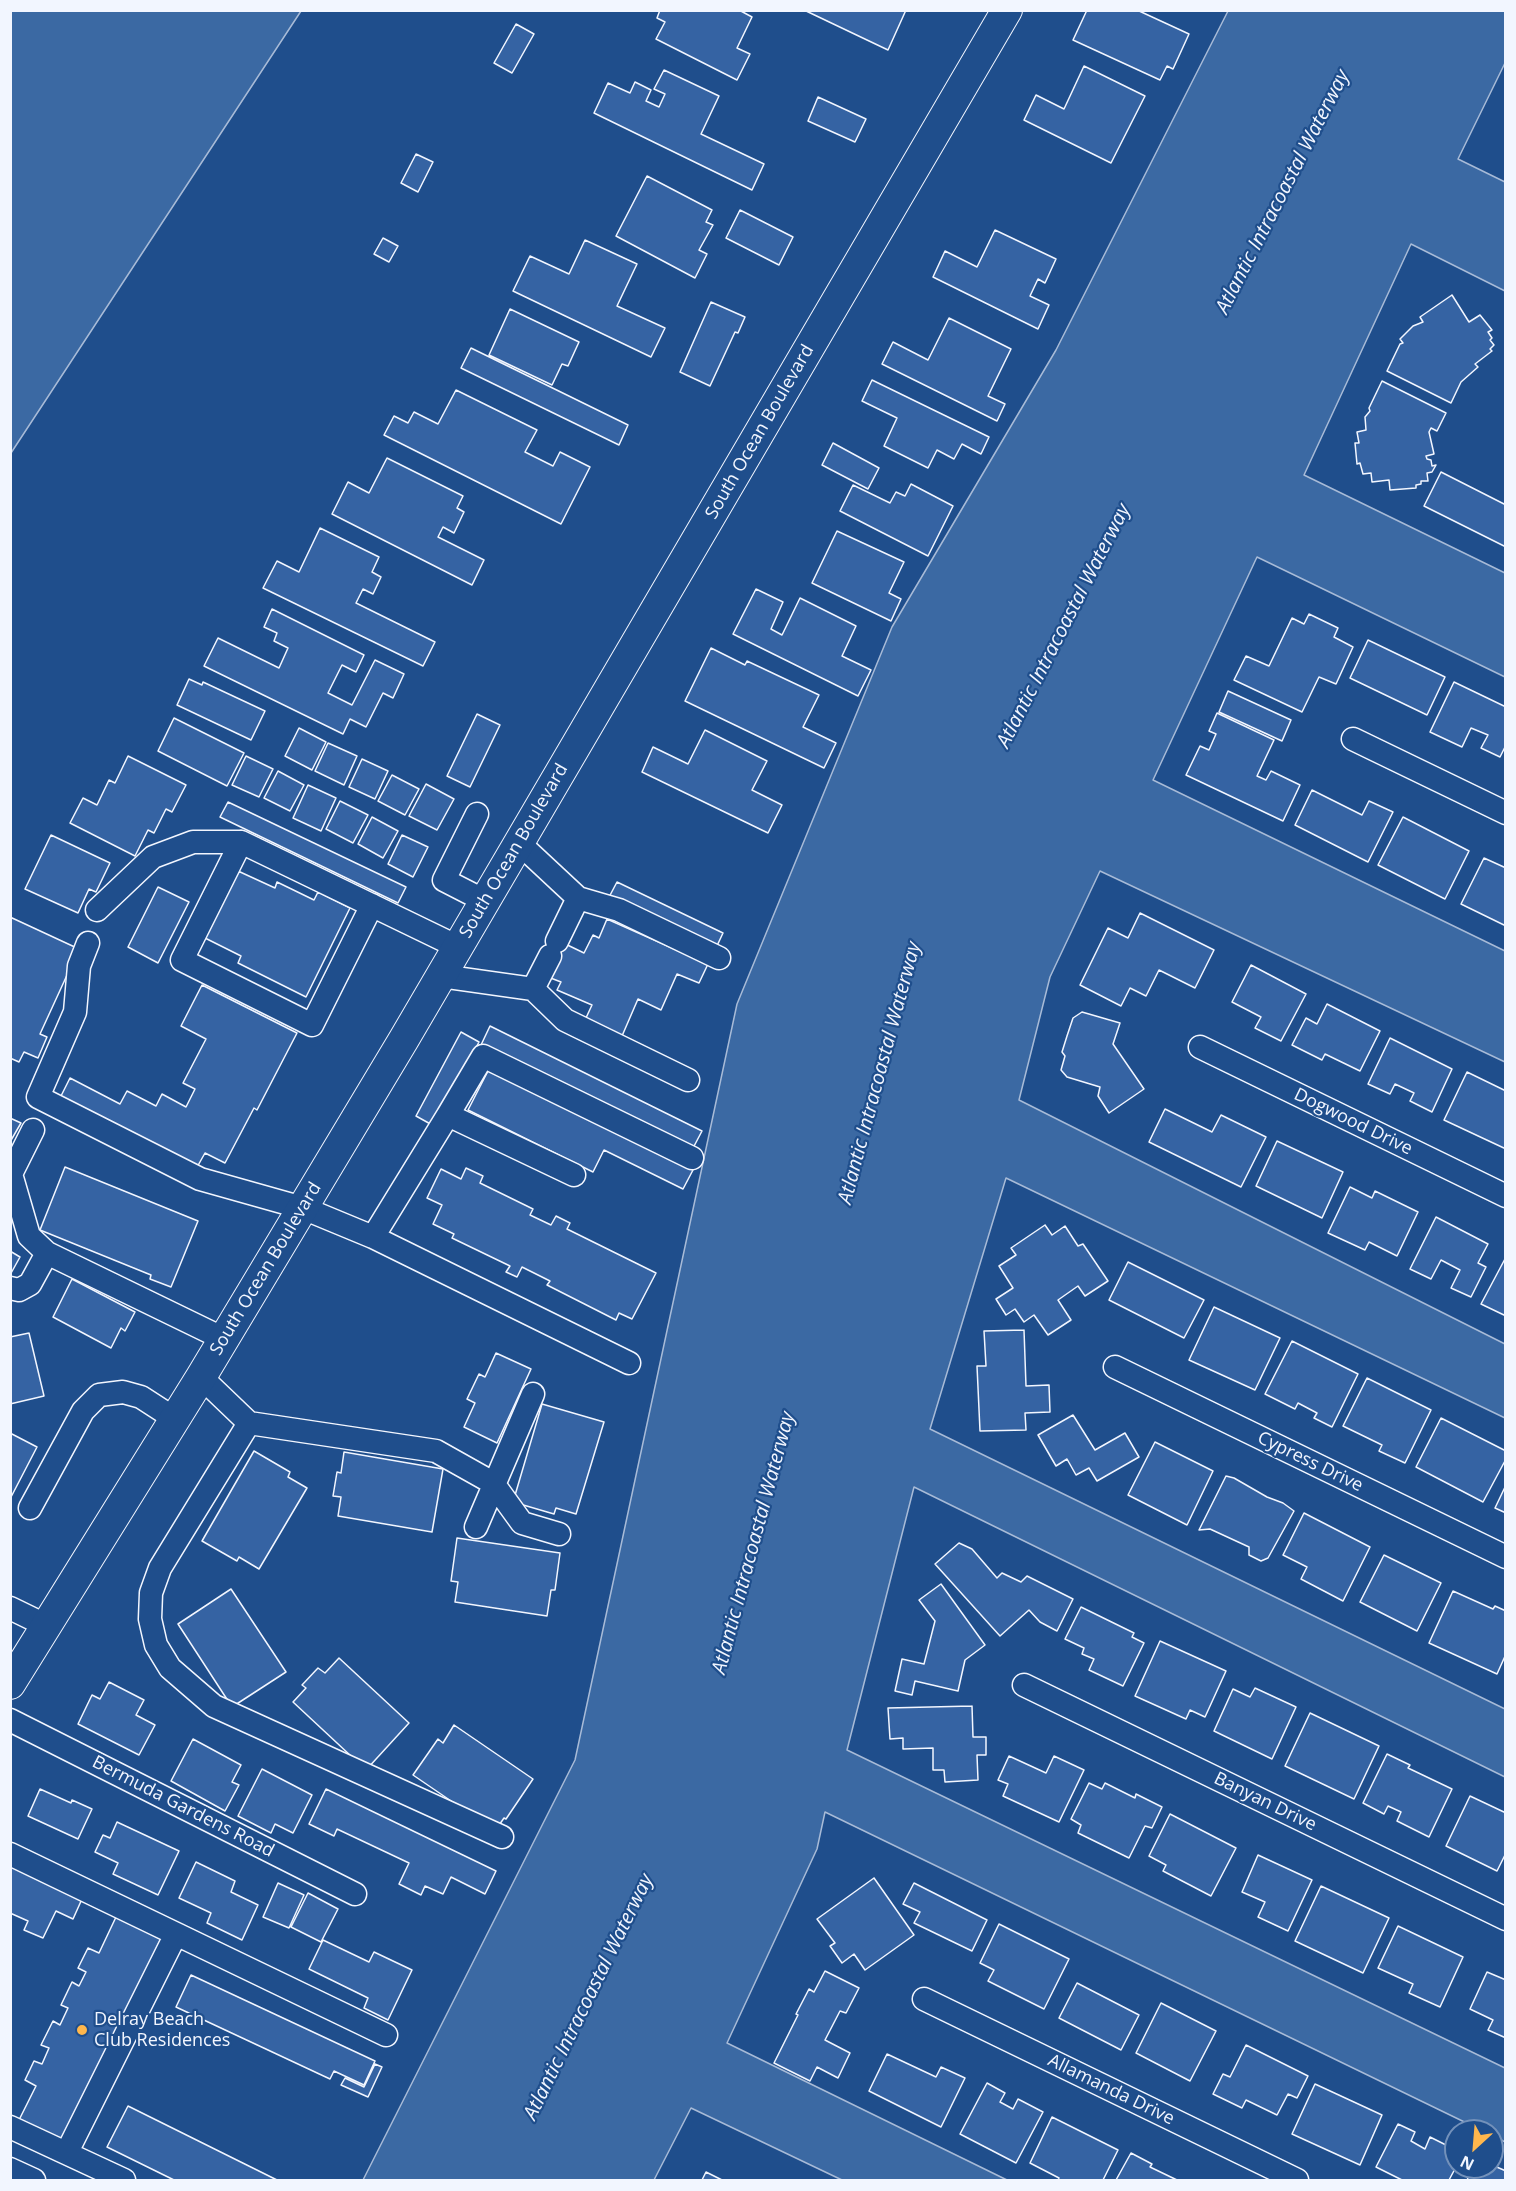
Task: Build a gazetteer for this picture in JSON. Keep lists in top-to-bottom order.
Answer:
{
  "streets": {
    "main road": ["South Ocean Boulevard"],
    "street": [
      "Dogwood Drive",
      "Cypress Drive",
      "Banyan Drive",
      "Bermuda Gardens Road",
      "Allamanda Drive"
    ]
  },
  "water": ["Atlantic Intracoastal Waterway"],
  "places": ["Delray Beach Club Residences"],
  "north": "bottom left"
}
